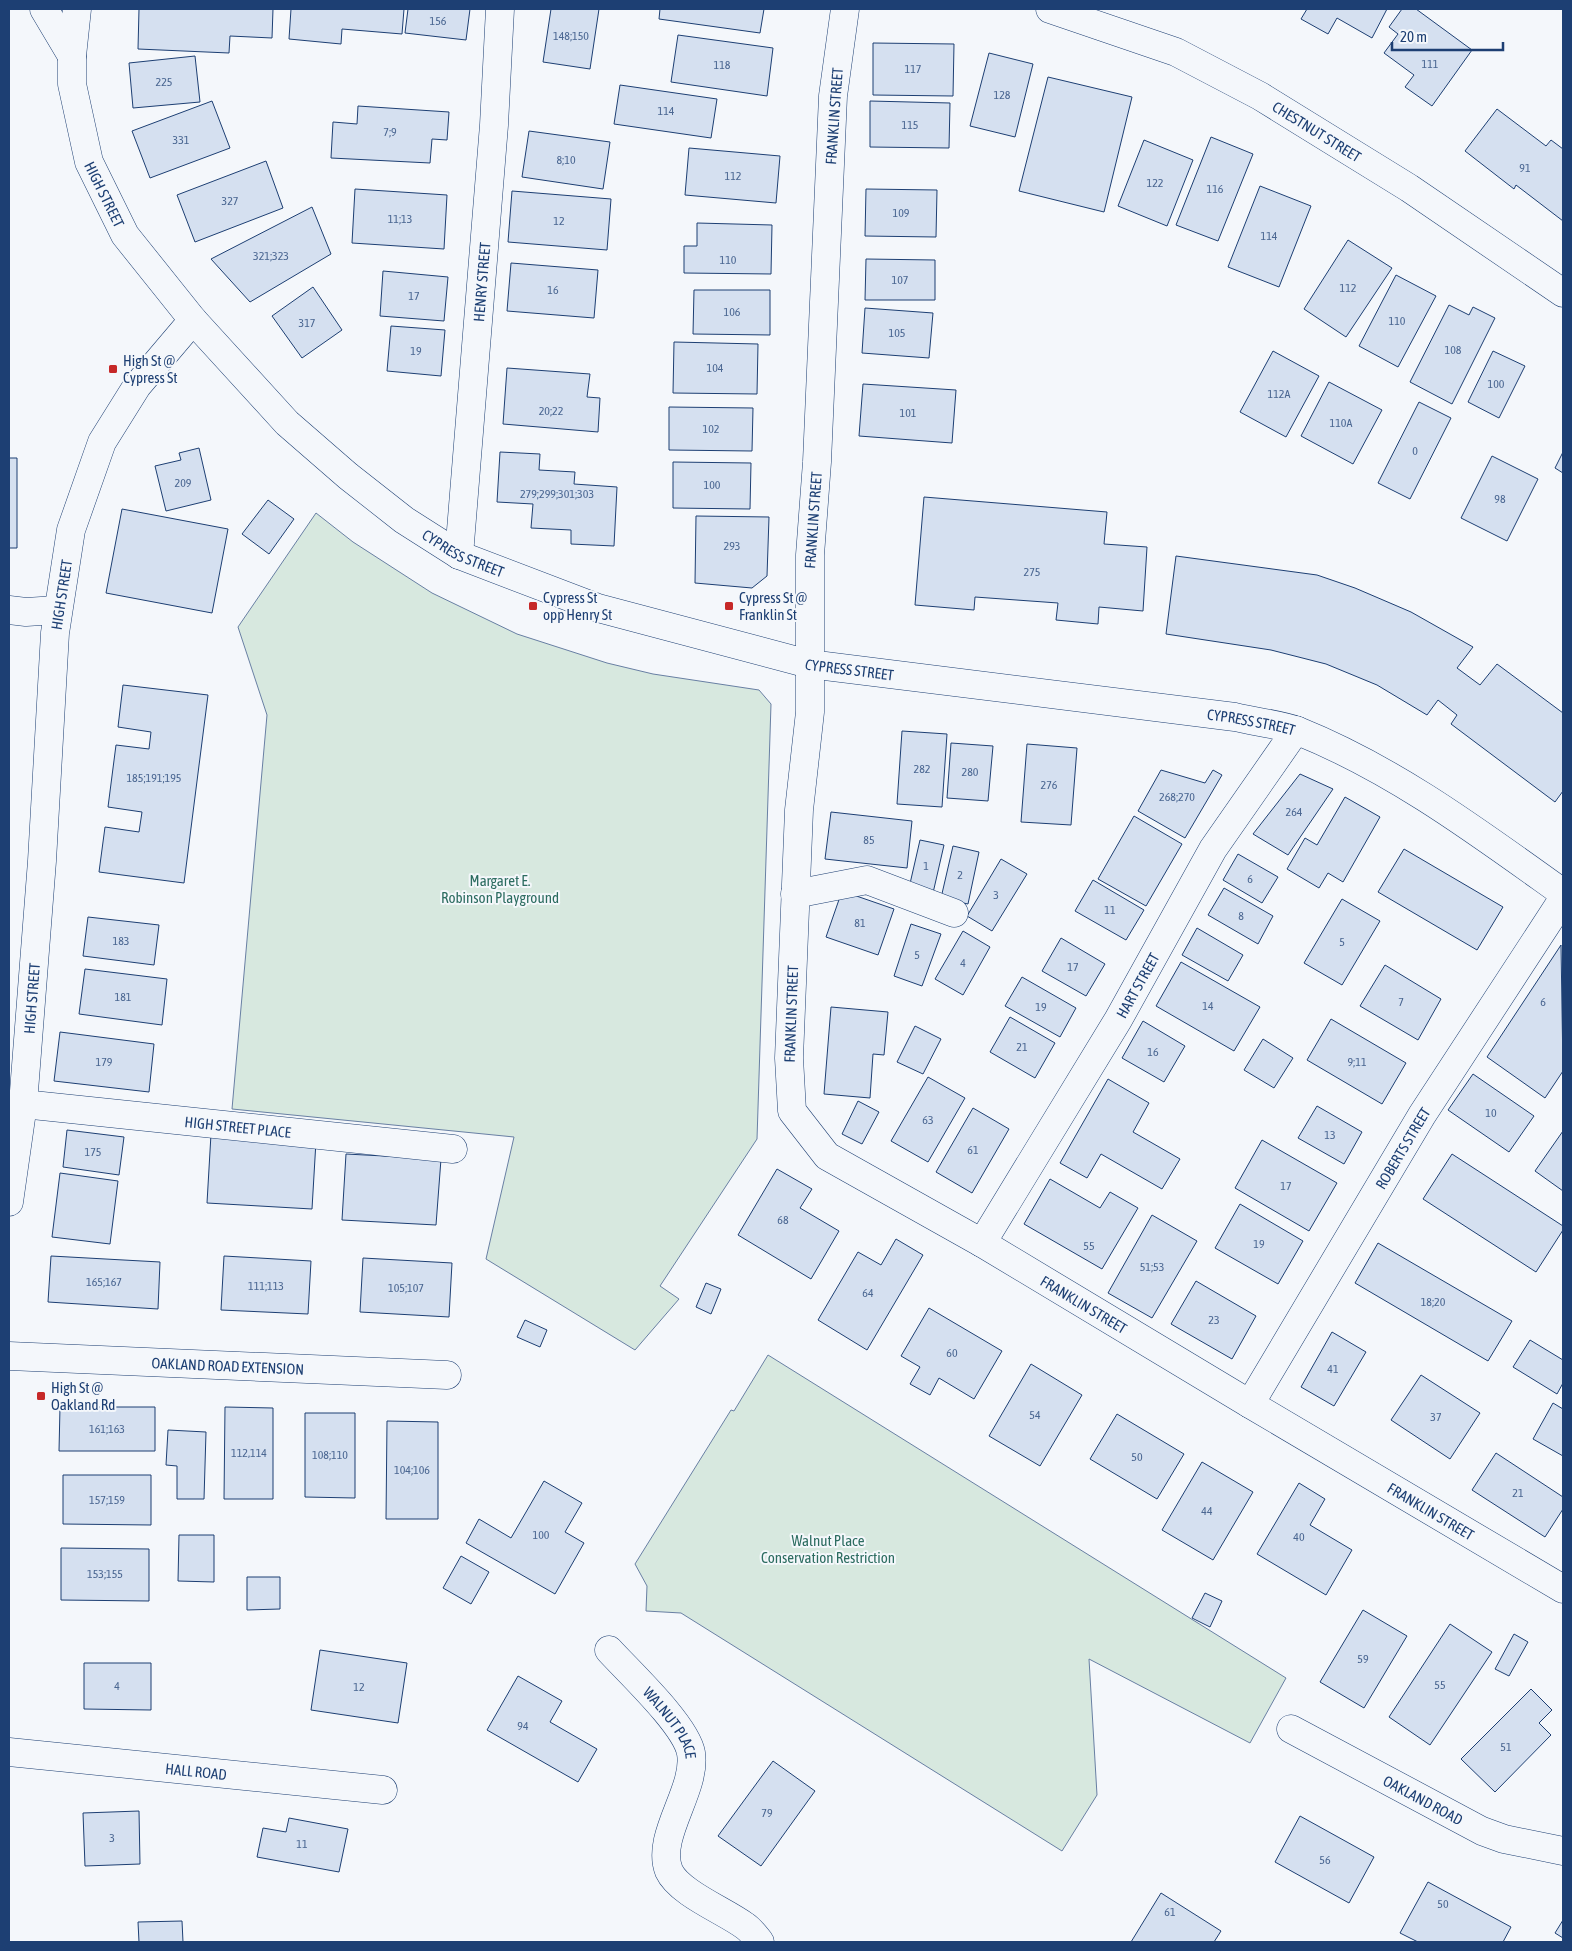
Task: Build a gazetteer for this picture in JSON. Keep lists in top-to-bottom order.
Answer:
{
  "streets": {
    "street": [
      "FRANKLIN STREET",
      "CHESTNUT STREET",
      "HIGH STREET",
      "HENRY STREET",
      "CYPRESS STREET",
      "HART STREET",
      "HIGH STREET PLACE",
      "ROBERTS STREET",
      "OAKLAND ROAD EXTENSION",
      "WALNUT PLACE",
      "HALL ROAD",
      "OAKLAND ROAD"
    ]
  },
  "crossings": [
    ["FRANKLIN STREET", "CYPRESS STREET"],
    ["FRANKLIN STREET", "HART STREET"],
    ["FRANKLIN STREET", "ROBERTS STREET"],
    ["HIGH STREET", "CYPRESS STREET"],
    ["HIGH STREET", "HIGH STREET PLACE"],
    ["HENRY STREET", "CYPRESS STREET"],
    ["CYPRESS STREET", "HART STREET"]
  ],
  "parks": ["Margaret E. Robinson Playground", "Walnut Place Conservation Restriction"],
  "places": {
    "transit": [
      "High St @ Cypress St",
      "Cypress St opp Henry St",
      "Cypress St @ Franklin St",
      "High St @ Oakland Rd"
    ]
  },
  "house_numbers": [
    "156",
    "148;150",
    "111",
    "118",
    "117",
    "225",
    "128",
    "114",
    "115",
    "7;9",
    "331",
    "8;10",
    "91",
    "112",
    "122",
    "116",
    "327",
    "109",
    "11;13",
    "12",
    "114",
    "321;323",
    "110",
    "107",
    "112",
    "16",
    "17",
    "106",
    "110",
    "317",
    "105",
    "108",
    "19",
    "104",
    "100",
    "112A",
    "20;22",
    "101",
    "110A",
    "102",
    "0",
    "209",
    "100",
    "279;299;301;303",
    "98",
    "293",
    "275",
    "282",
    "280",
    "185;191;195",
    "276",
    "268;270",
    "264",
    "85",
    "1",
    "2",
    "6",
    "3",
    "11",
    "8",
    "81",
    "183",
    "5",
    "5",
    "4",
    "17",
    "181",
    "7",
    "6",
    "14",
    "19",
    "21",
    "16",
    "179",
    "9;11",
    "10",
    "63",
    "13",
    "61",
    "175",
    "17",
    "68",
    "19",
    "55",
    "51;53",
    "165;167",
    "111;113",
    "105;107",
    "64",
    "18;20",
    "23",
    "60",
    "41",
    "54",
    "37",
    "161;163",
    "112,114",
    "108;110",
    "50",
    "104;106",
    "21",
    "157;159",
    "44",
    "100",
    "40",
    "153;155",
    "59",
    "55",
    "4",
    "12",
    "94",
    "51",
    "79",
    "3",
    "11",
    "56",
    "50",
    "61"
  ],
  "scale_bar": "20 m"
}
